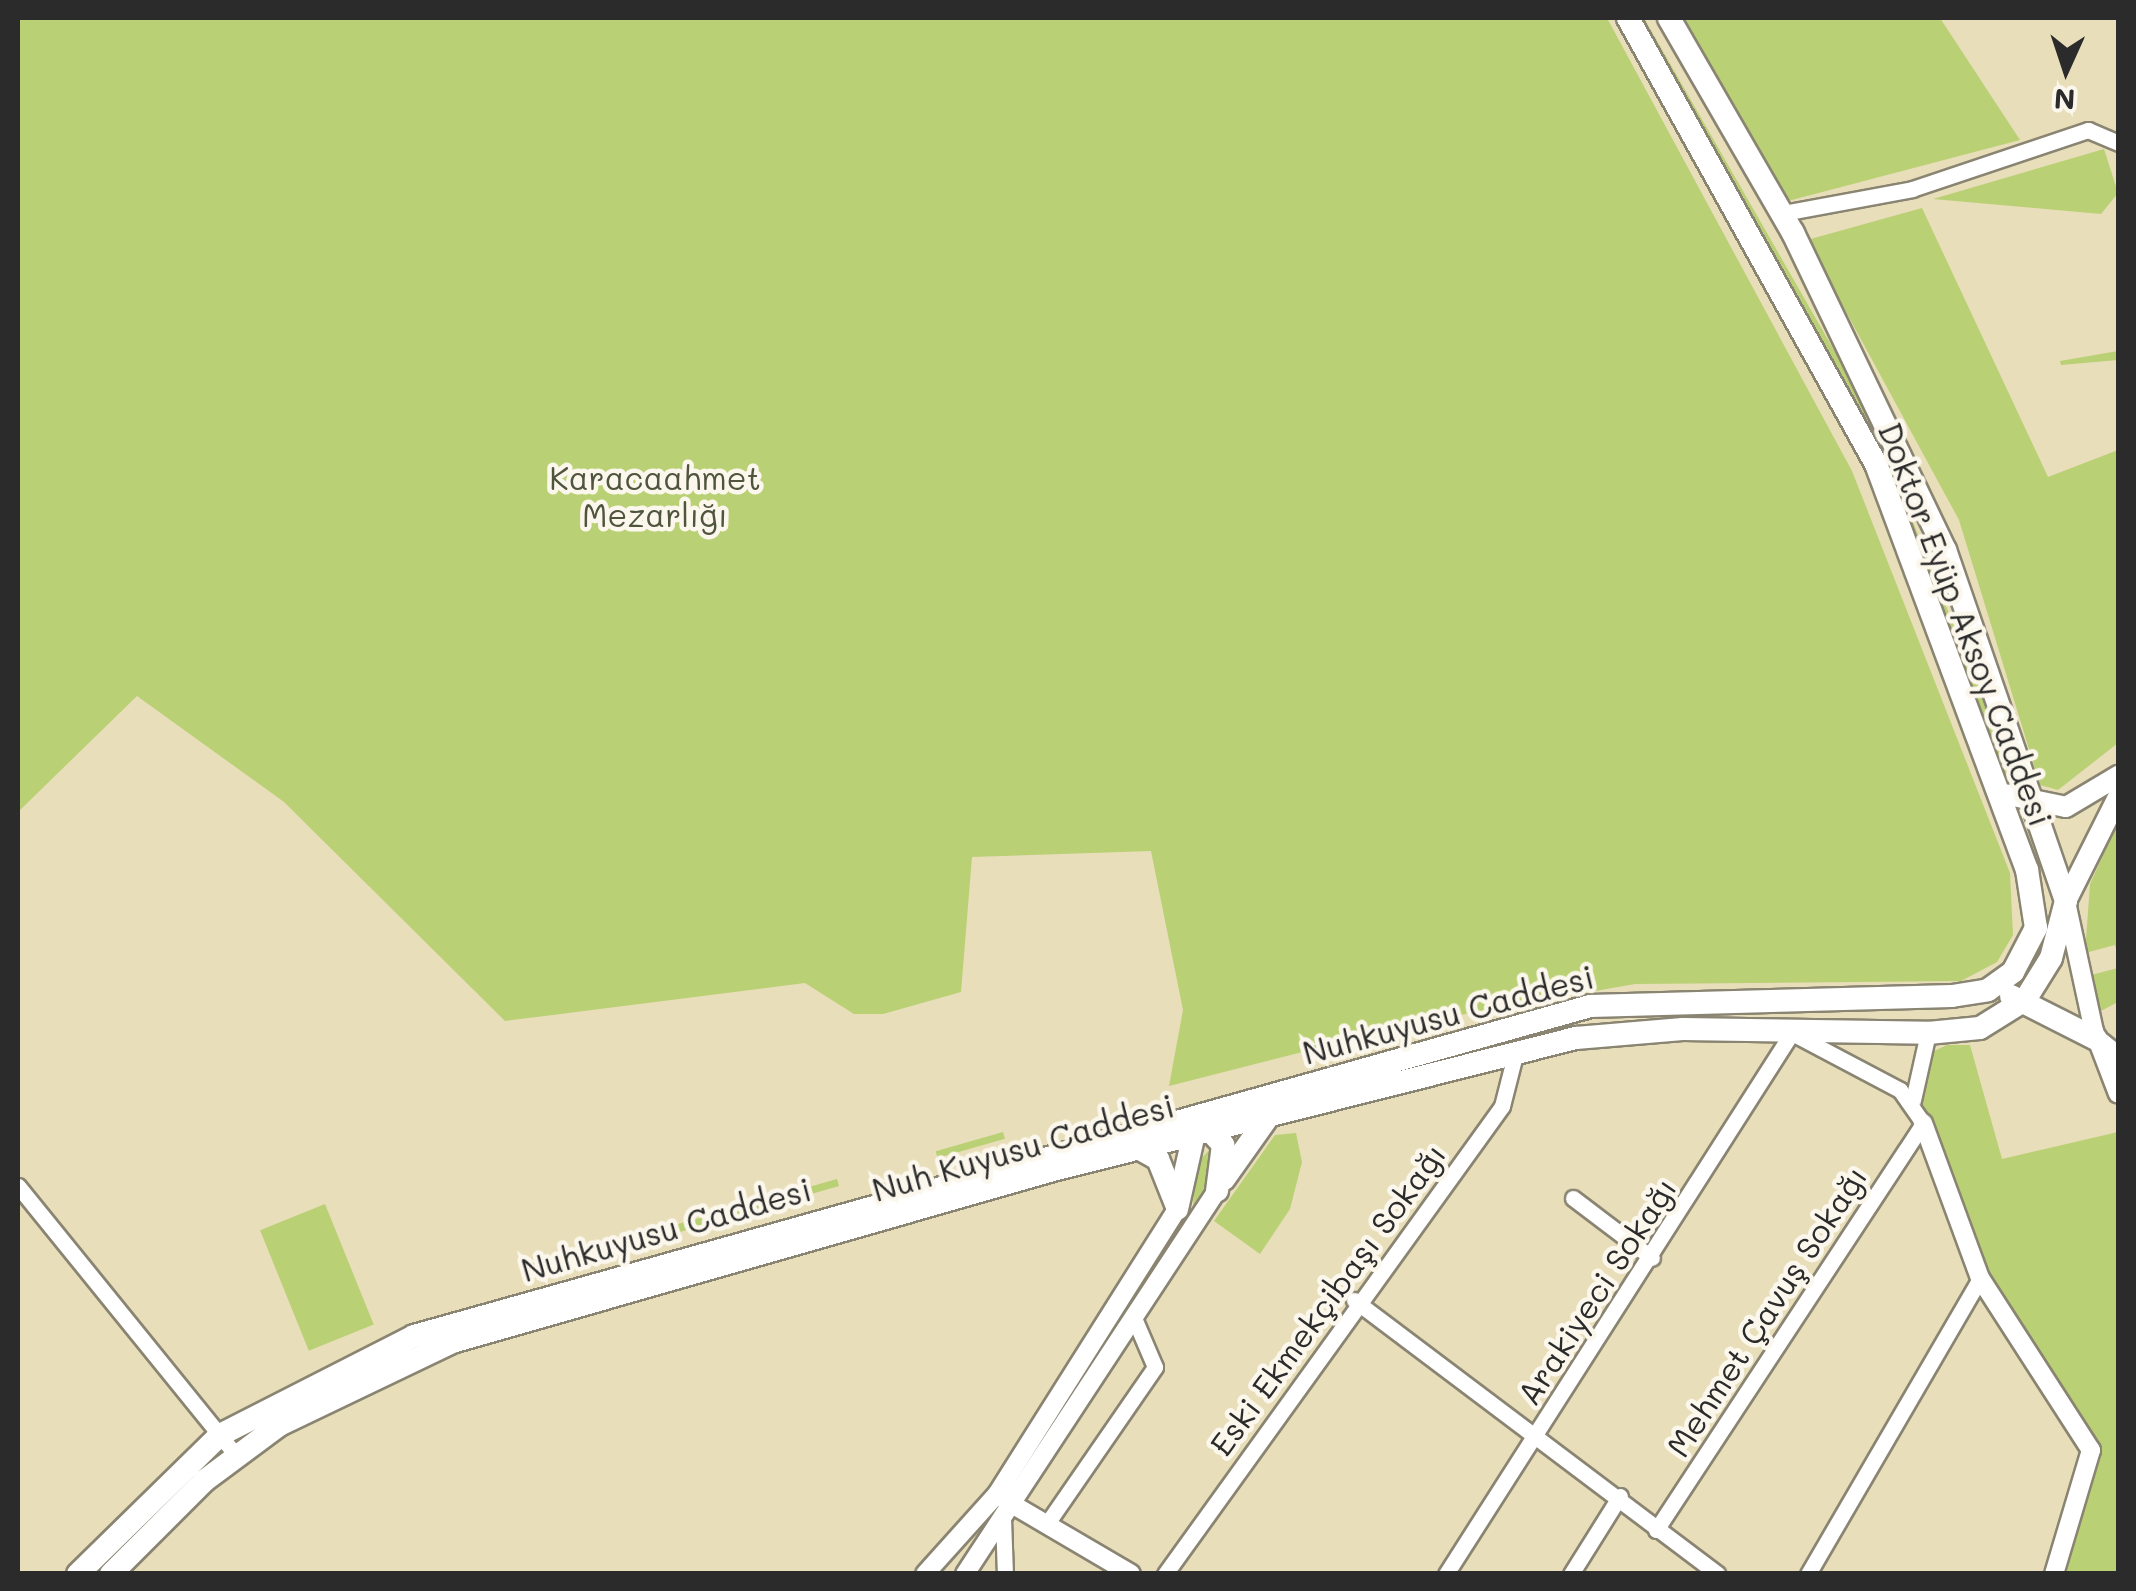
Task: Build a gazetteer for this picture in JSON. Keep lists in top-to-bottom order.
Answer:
{
  "streets": {
    "main road": ["Doktor Eyüp Aksoy Caddesi", "Nuhkuyusu Caddesi", "Nuh Kuyusu Caddesi"],
    "street": ["Arakiyeci Sokağı", "Eski Ekmekçibaşı Sokağı", "Mehmet Çavuş Sokağı"]
  },
  "crossings": [
    ["Doktor Eyüp Aksoy Caddesi", "Nuhkuyusu Caddesi"],
    ["Nuhkuyusu Caddesi", "Nuh Kuyusu Caddesi"],
    ["Nuh Kuyusu Caddesi", "Arakiyeci Sokağı"],
    ["Nuh Kuyusu Caddesi", "Eski Ekmekçibaşı Sokağı"]
  ],
  "parks": ["Karacaahmet Mezarlığı"],
  "north": "bottom"
}
